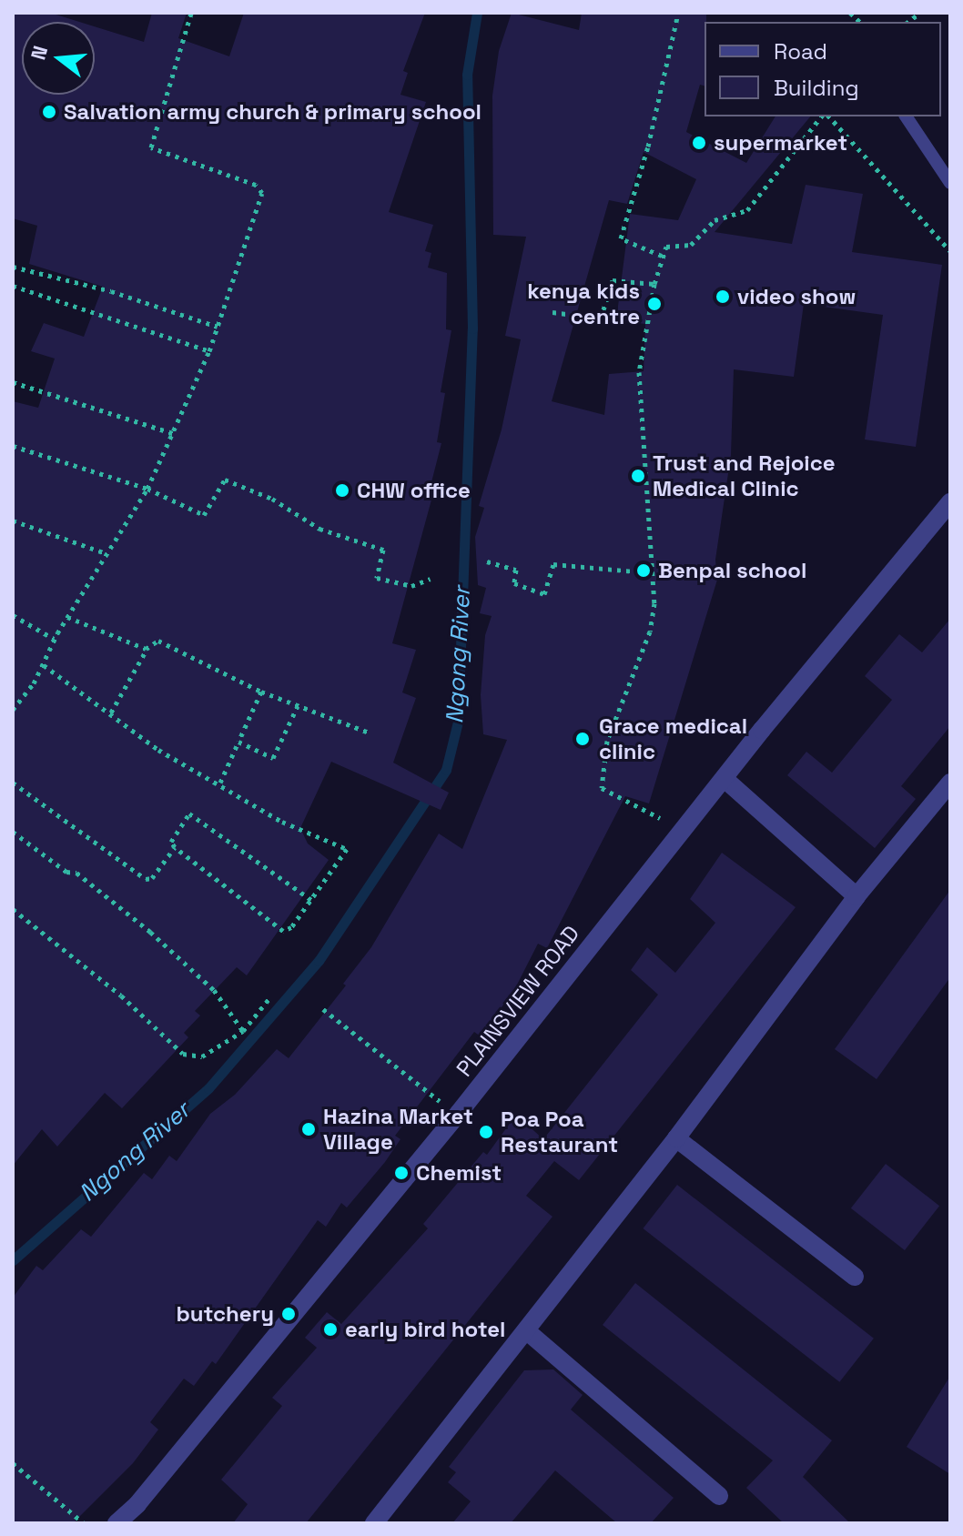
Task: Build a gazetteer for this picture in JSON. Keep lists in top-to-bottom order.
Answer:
{
  "streets": {
    "street": ["PLAINSVIEW ROAD"]
  },
  "water": ["Ngong River"],
  "places": [
    "Salvation army church & primary school",
    "supermarket",
    "video show",
    "kenya kids centre",
    "Trust and Rejoice Medical Clinic",
    "CHW office",
    "Benpal school",
    "Grace medical clinic",
    "Hazina Market Village",
    "Poa Poa Restaurant",
    "Chemist",
    "butchery",
    "early bird hotel"
  ],
  "legend": ["Road", "Building"],
  "north": "left"
}
